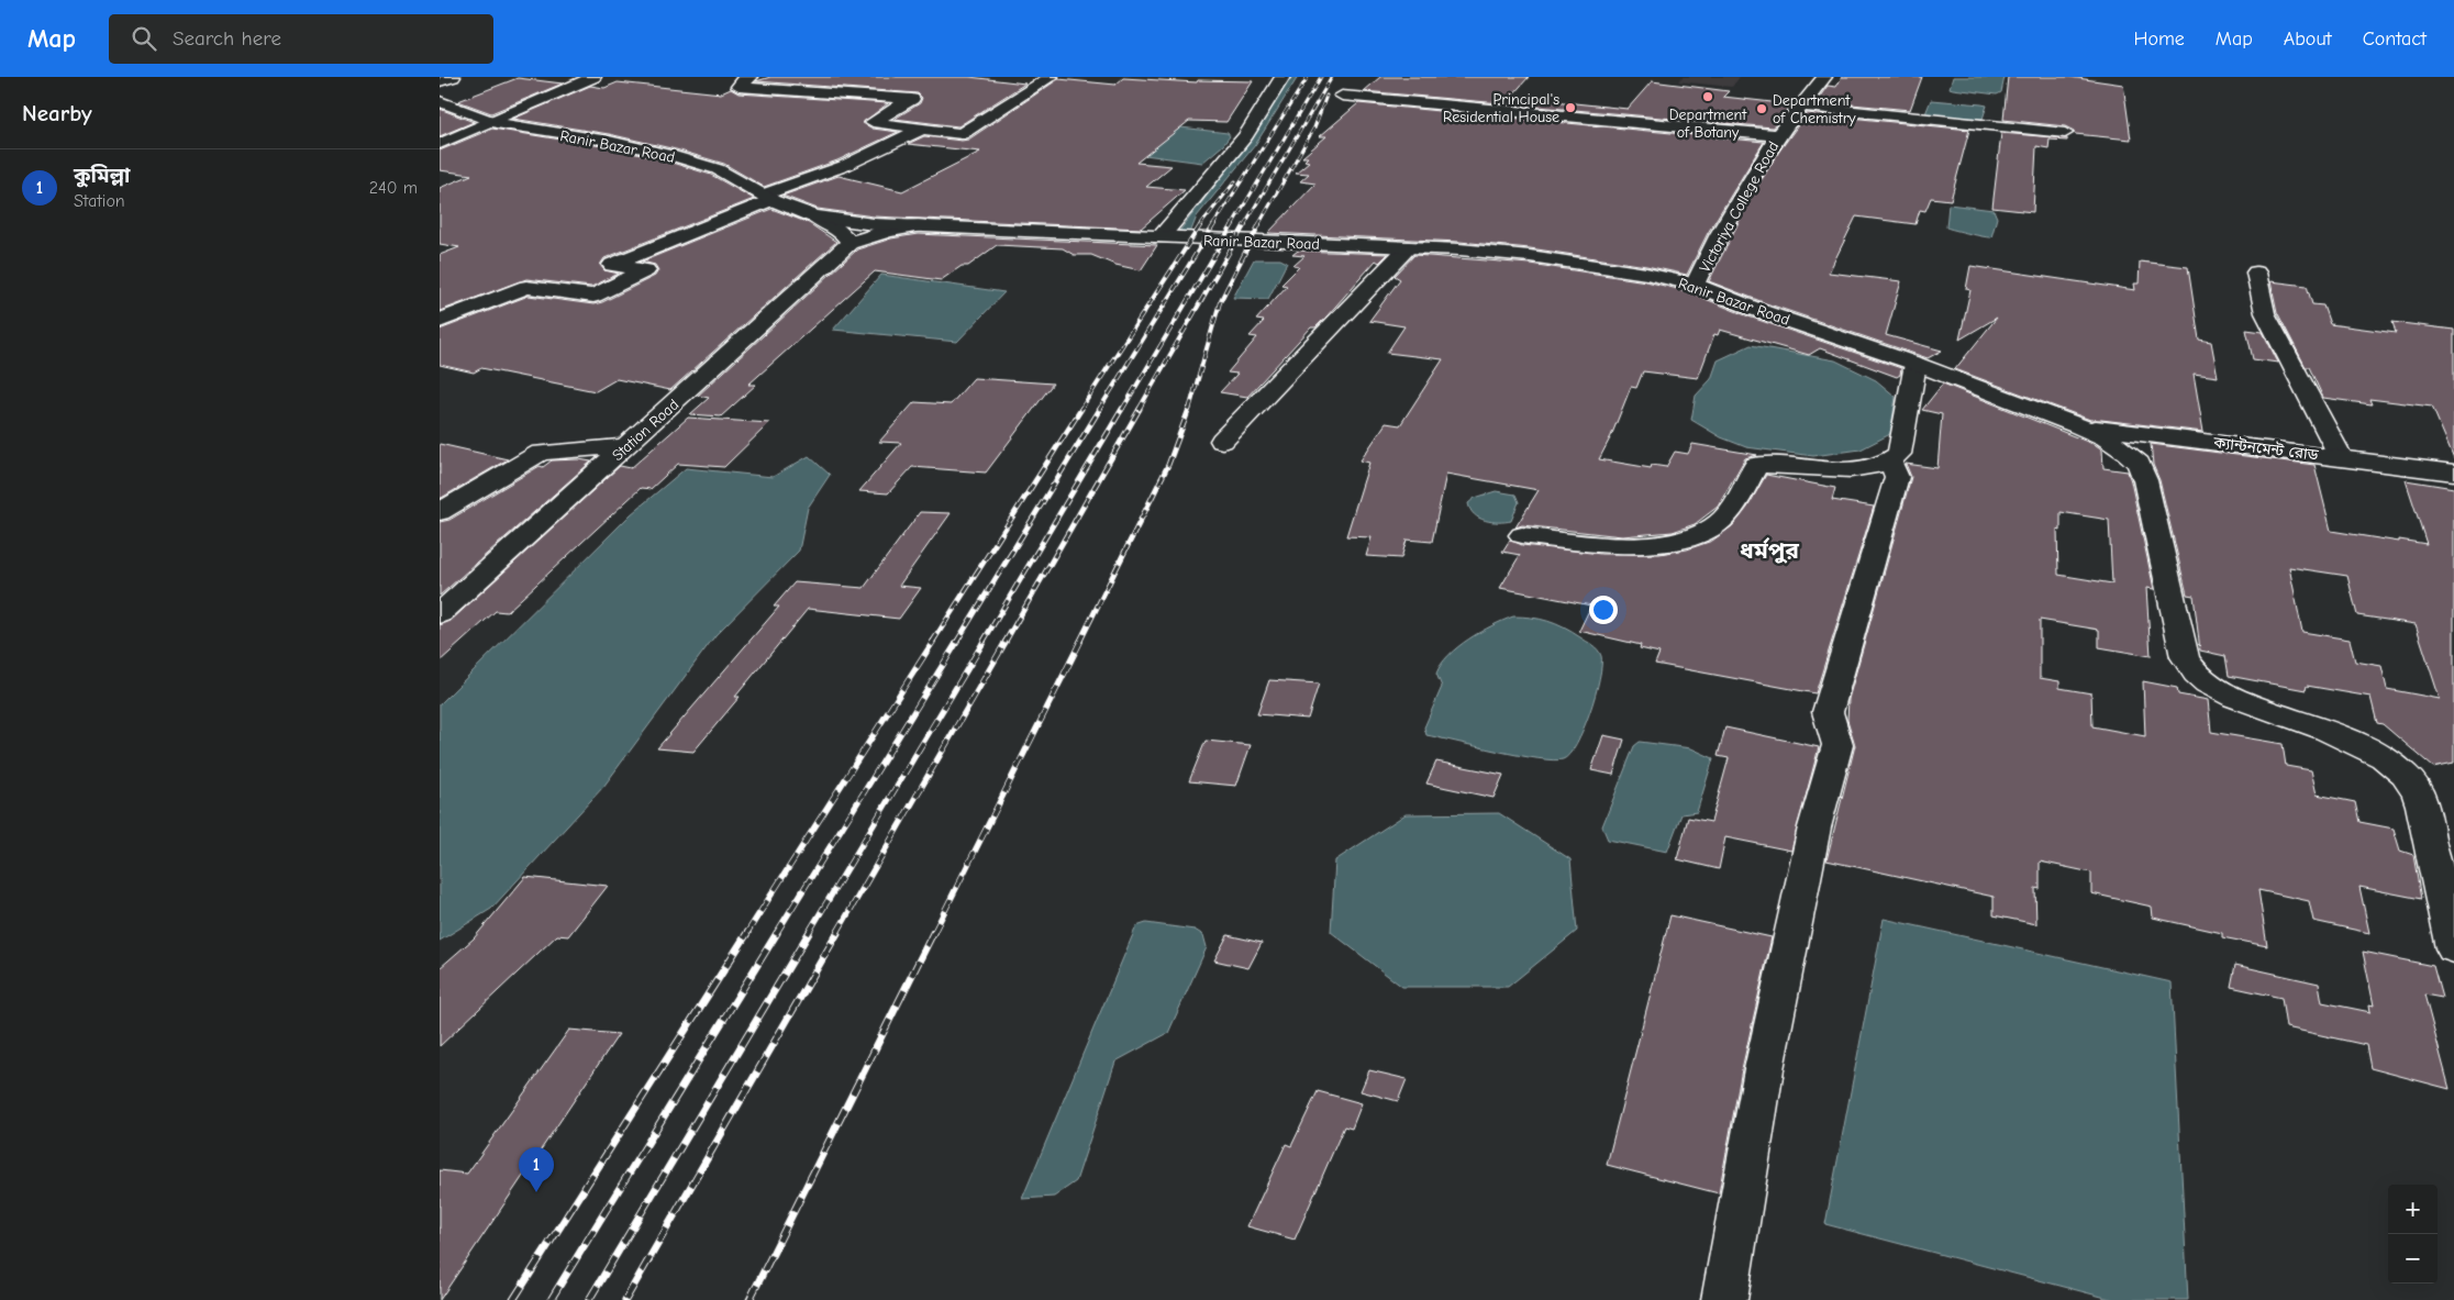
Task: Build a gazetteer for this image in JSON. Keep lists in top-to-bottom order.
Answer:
{
  "streets": {
    "street": [
      "Ranir Bazar Road",
      "Victoriya College Road",
      "Station Road",
      "ক্যান্টনমেন্ট রোড"
    ]
  },
  "crossings": [
    ["Ranir Bazar Road", "Victoriya College Road"],
    ["Ranir Bazar Road", "Station Road"],
    ["Ranir Bazar Road", "ক্যান্টনমেন্ট রোড"]
  ],
  "districts": ["ধর্মপুর"],
  "places": ["Department of Botany", "Principal's Residential House", "Department of Chemistry"],
  "page": {
    "header": "Map",
    "search": "Search here",
    "nav": [
      "Home",
      "Map",
      "About",
      "Contact"
    ],
    "heading": "Nearby",
    "list": [
      {
        "mark": "1",
        "name": "কুমিল্লা",
        "note": "Station",
        "value": "240 m"
      }
    ],
    "pins": "1",
    "map_buttons": ["+", "−"]
  }
}
